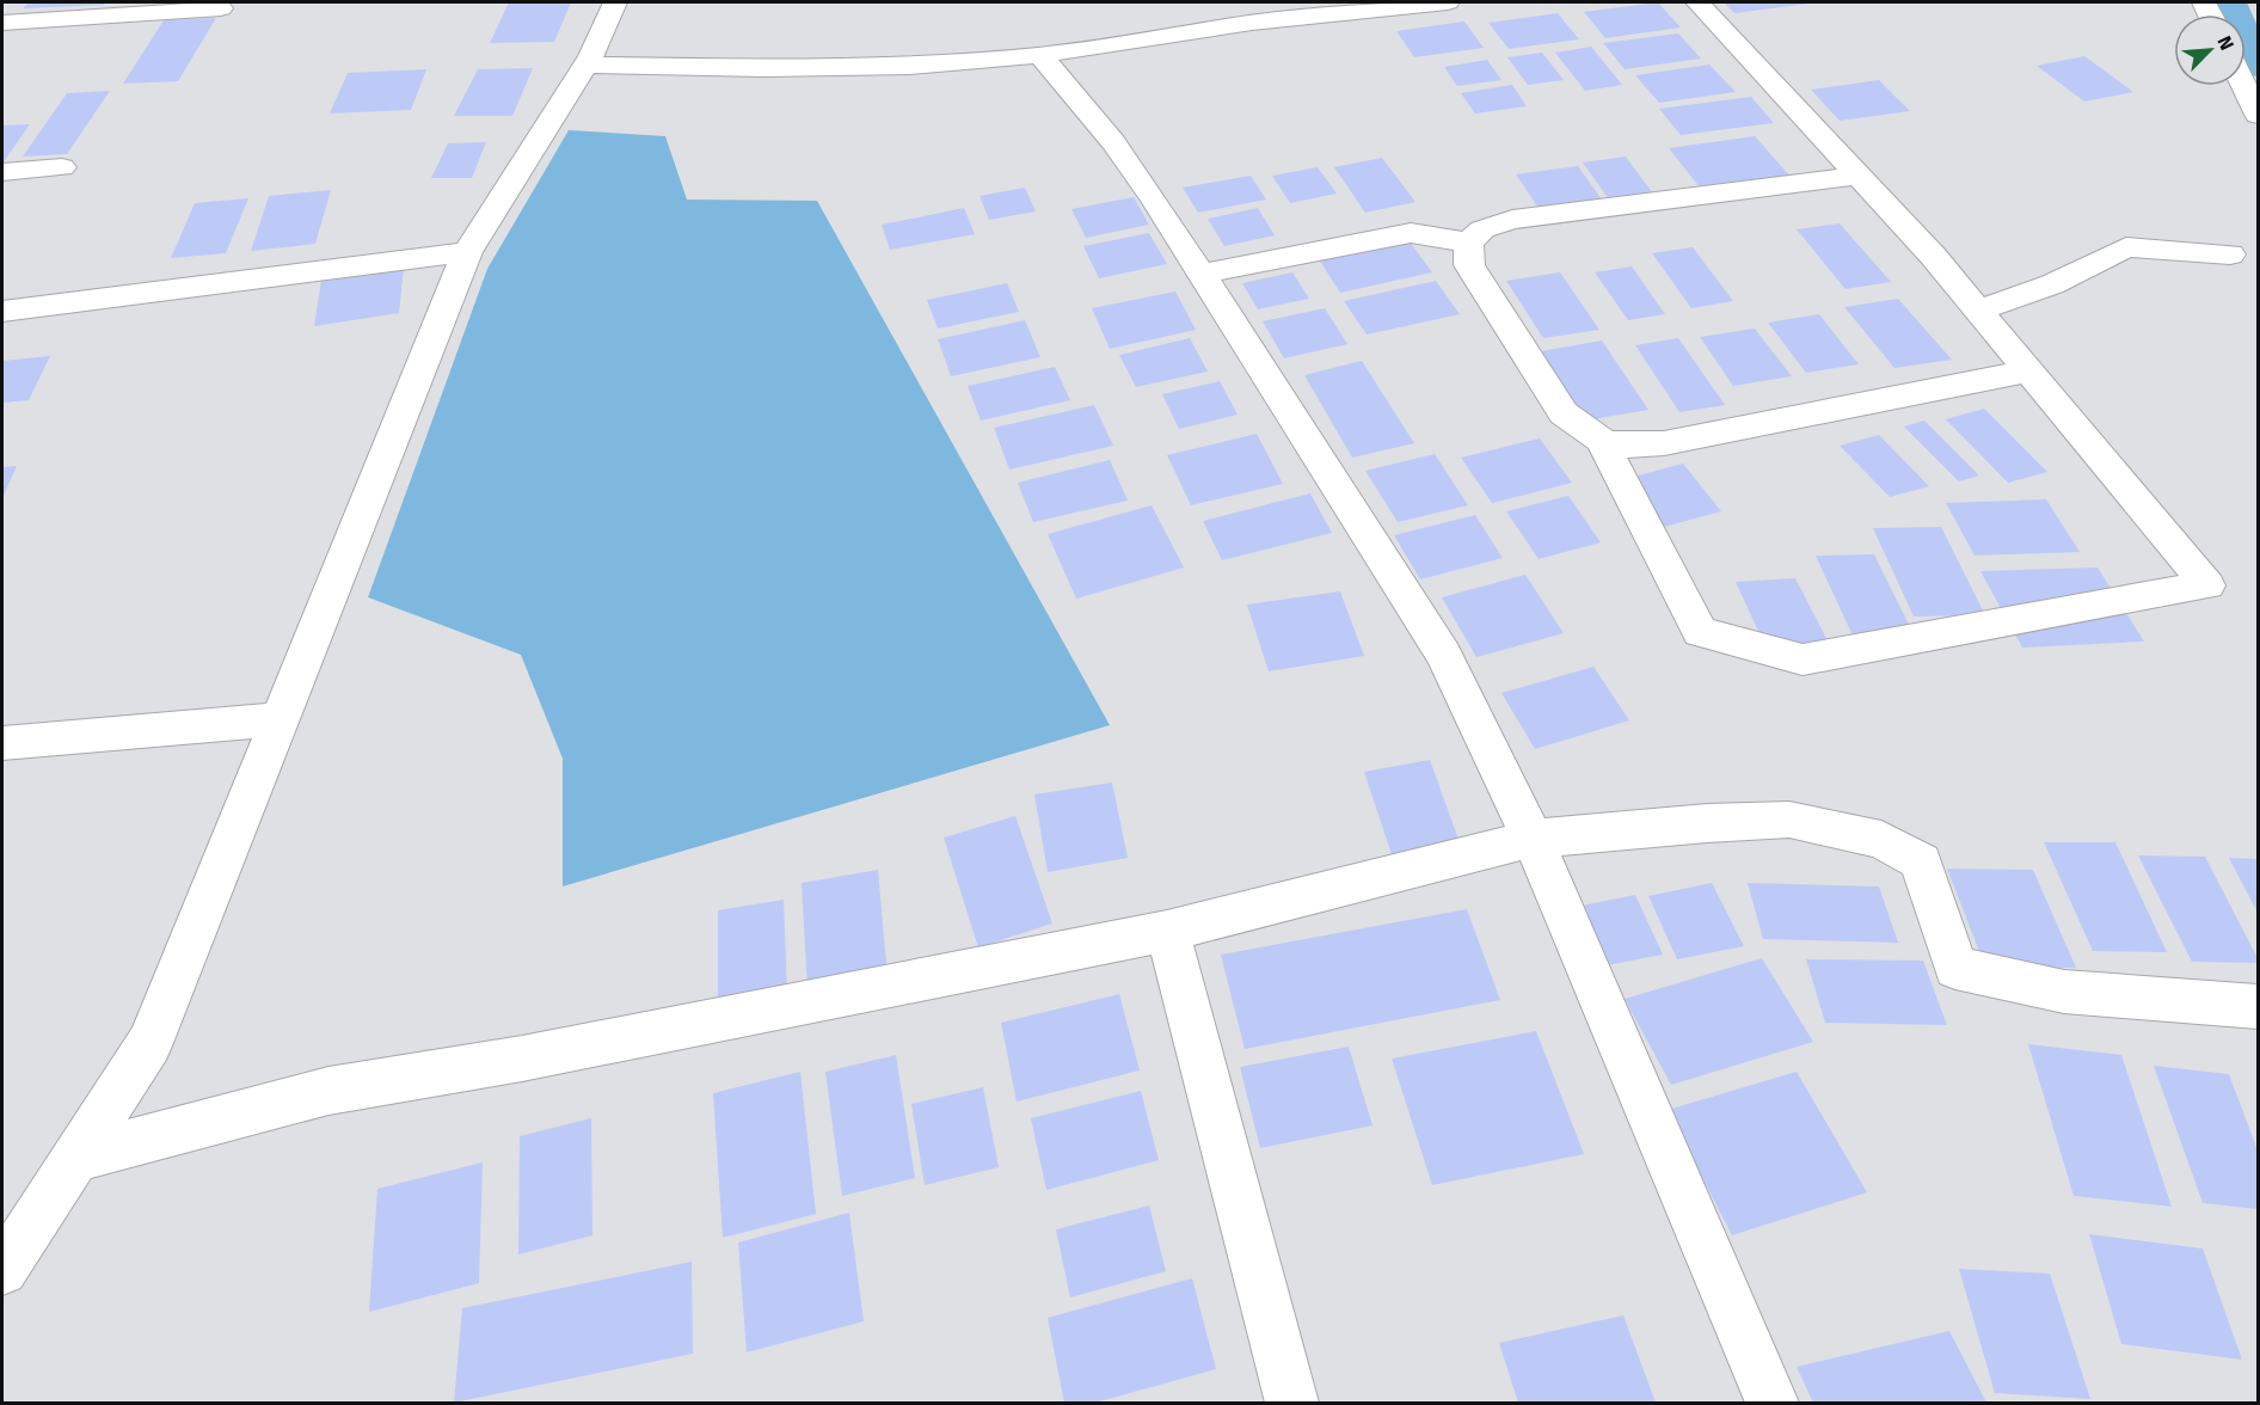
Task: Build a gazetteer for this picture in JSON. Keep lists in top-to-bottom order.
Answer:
{
  "north": "top right"
}
